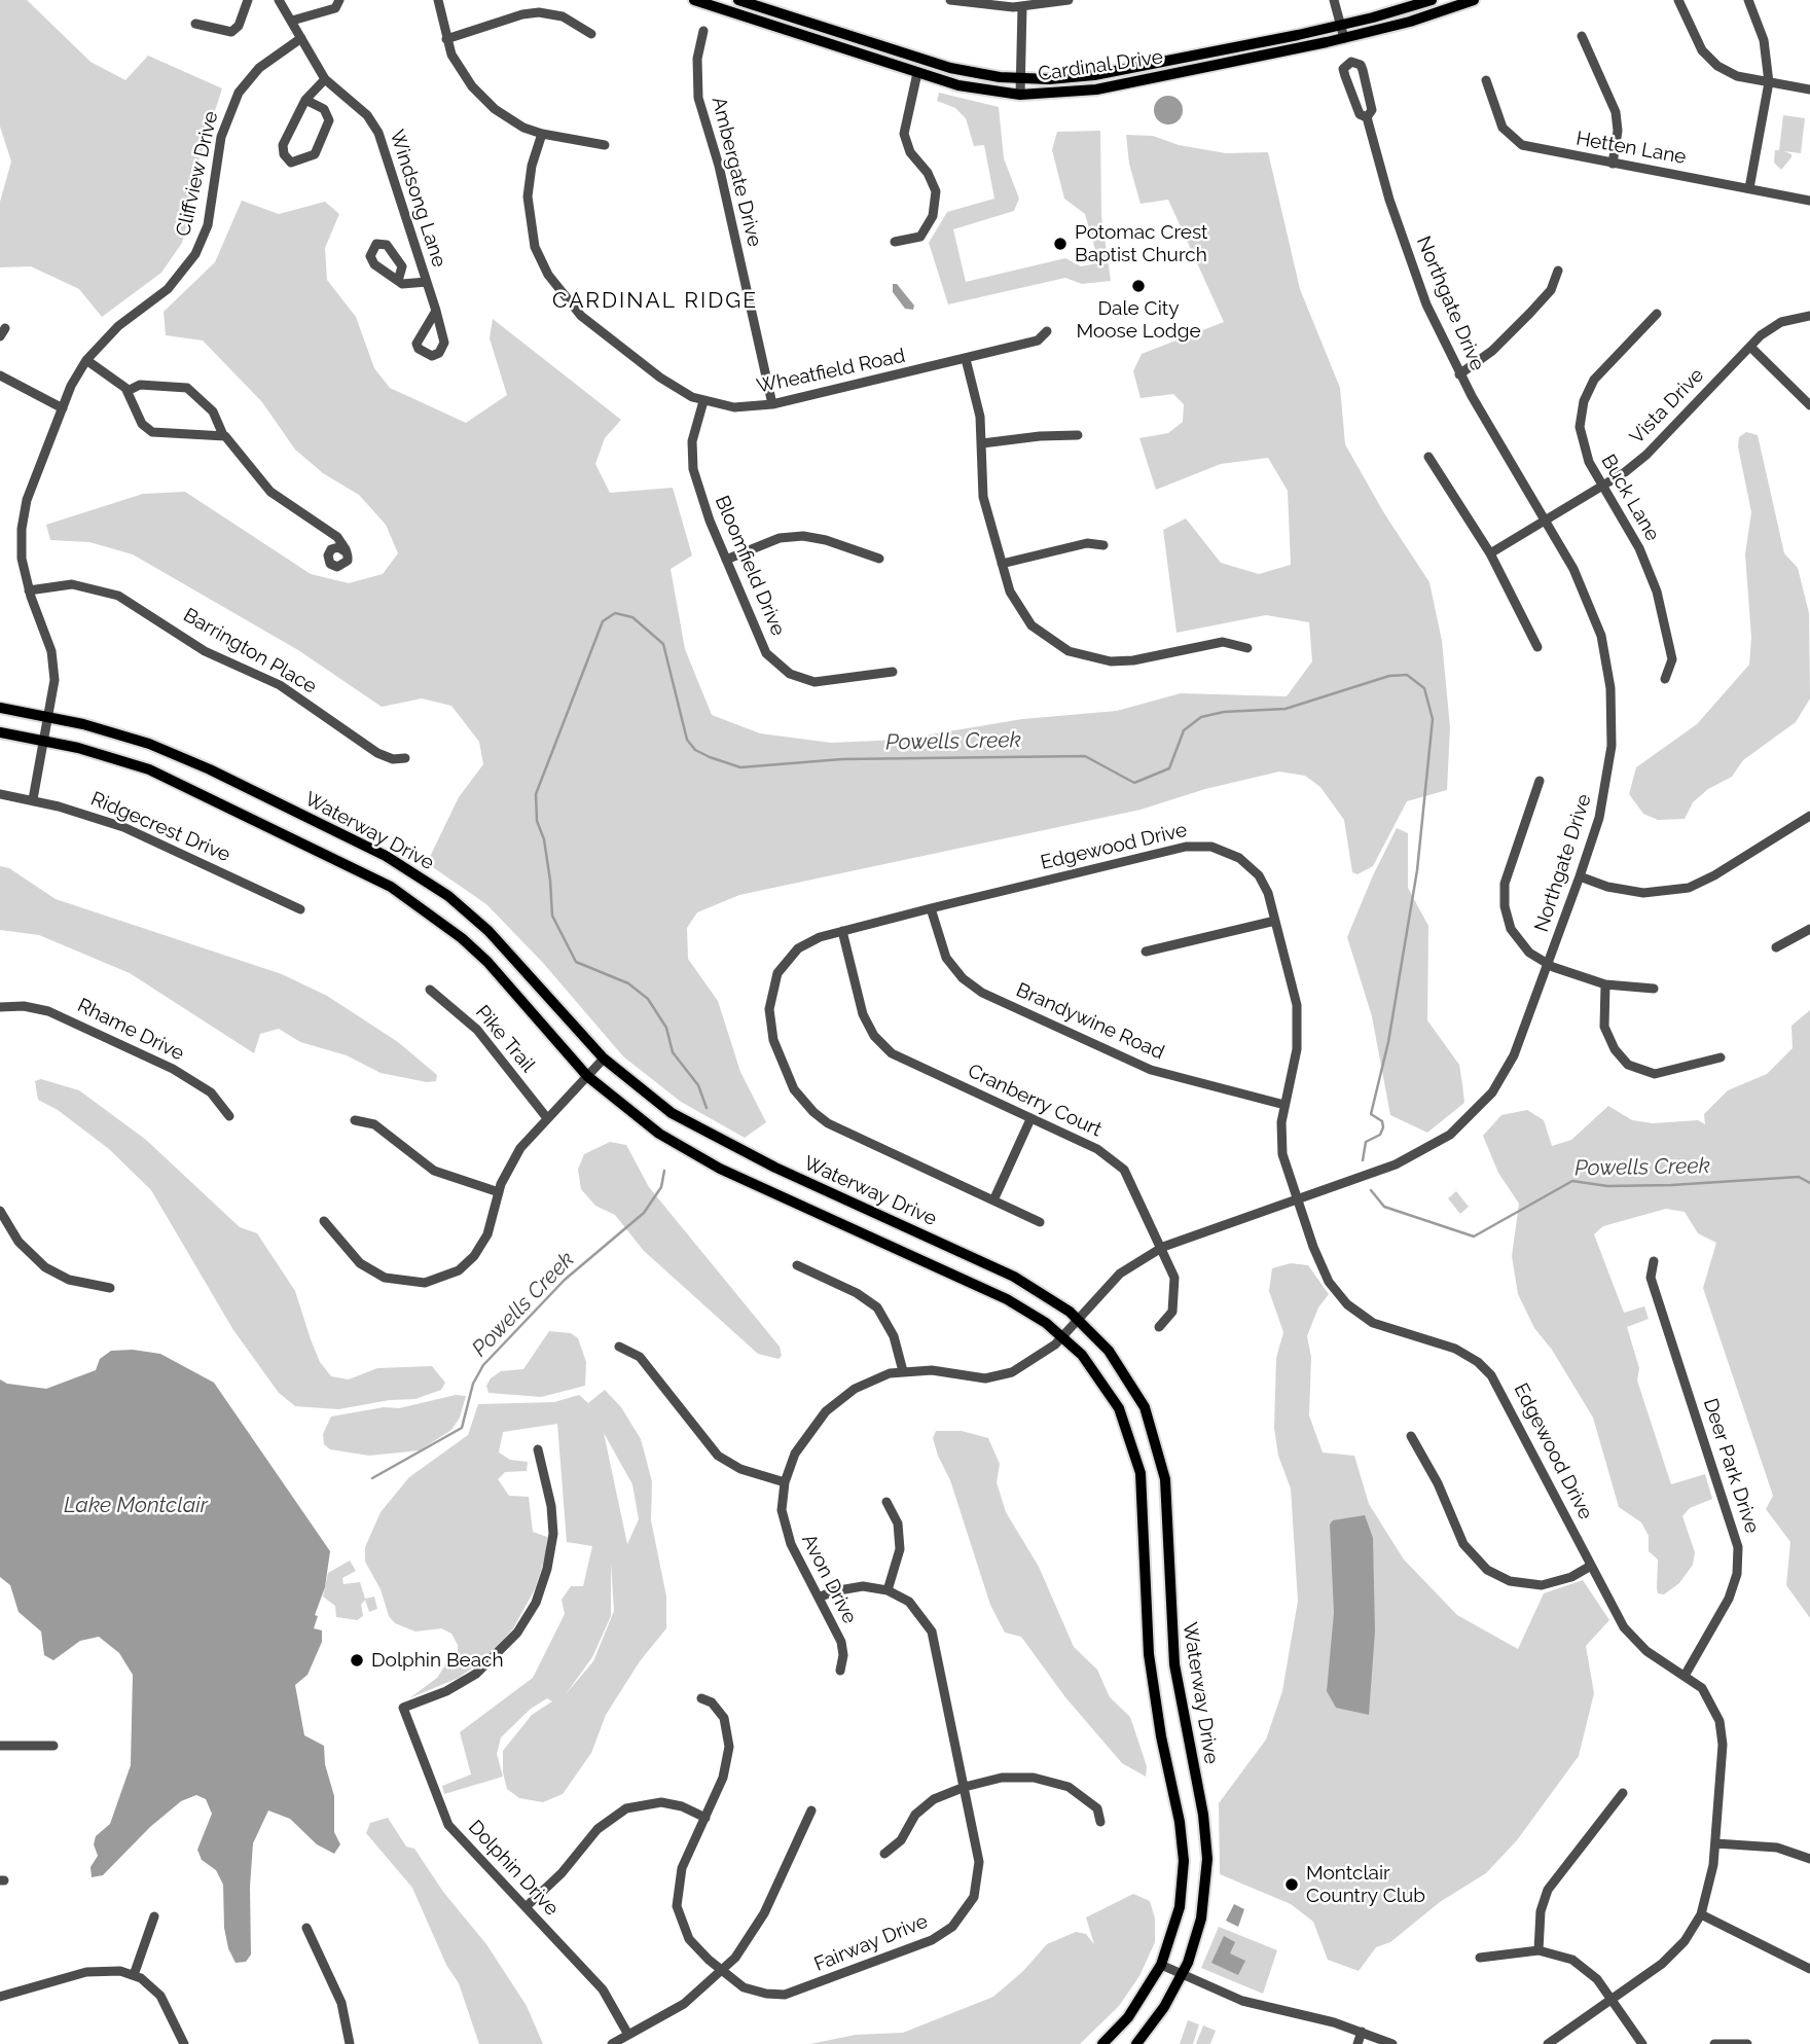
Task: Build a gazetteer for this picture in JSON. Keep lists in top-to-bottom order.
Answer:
{
  "streets": {
    "main road": ["Cardinal Drive", "Waterway Drive"],
    "street": [
      "Hetten Lane",
      "Ambergate Drive",
      "Cliffview Drive",
      "Windsong Lane",
      "Northgate Drive",
      "Wheatfield Road",
      "Vista Drive",
      "Buck Lane",
      "Bloomfield Drive",
      "Barrington Place",
      "Ridgecrest Drive",
      "Edgewood Drive",
      "Brandywine Road",
      "Rhame Drive",
      "Pike Trail",
      "Cranberry Court",
      "Deer Park Drive",
      "Avon Drive",
      "Dolphin Drive",
      "Fairway Drive"
    ]
  },
  "crossings": [
    ["Ambergate Drive", "Wheatfield Road"],
    ["Cliffview Drive", "Windsong Lane"],
    ["Cliffview Drive", "Barrington Place"],
    ["Cliffview Drive", "Ridgecrest Drive"],
    ["Cliffview Drive", "Waterway Drive"],
    ["Northgate Drive", "Vista Drive"],
    ["Northgate Drive", "Waterway Drive"],
    ["Northgate Drive", "Edgewood Drive"],
    ["Northgate Drive", "Cranberry Court"],
    ["Northgate Drive", "Avon Drive"],
    ["Wheatfield Road", "Bloomfield Drive"],
    ["Vista Drive", "Buck Lane"],
    ["Waterway Drive", "Avon Drive"],
    ["Edgewood Drive", "Brandywine Road"],
    ["Edgewood Drive", "Cranberry Court"],
    ["Edgewood Drive", "Deer Park Drive"]
  ],
  "districts": ["CARDINAL RIDGE"],
  "water": ["Powells Creek", "Lake Montclair"],
  "places": [
    "Potomac Crest Baptist Church",
    "Dale City Moose Lodge",
    "Dolphin Beach",
    "Montclair Country Club"
  ]
}
